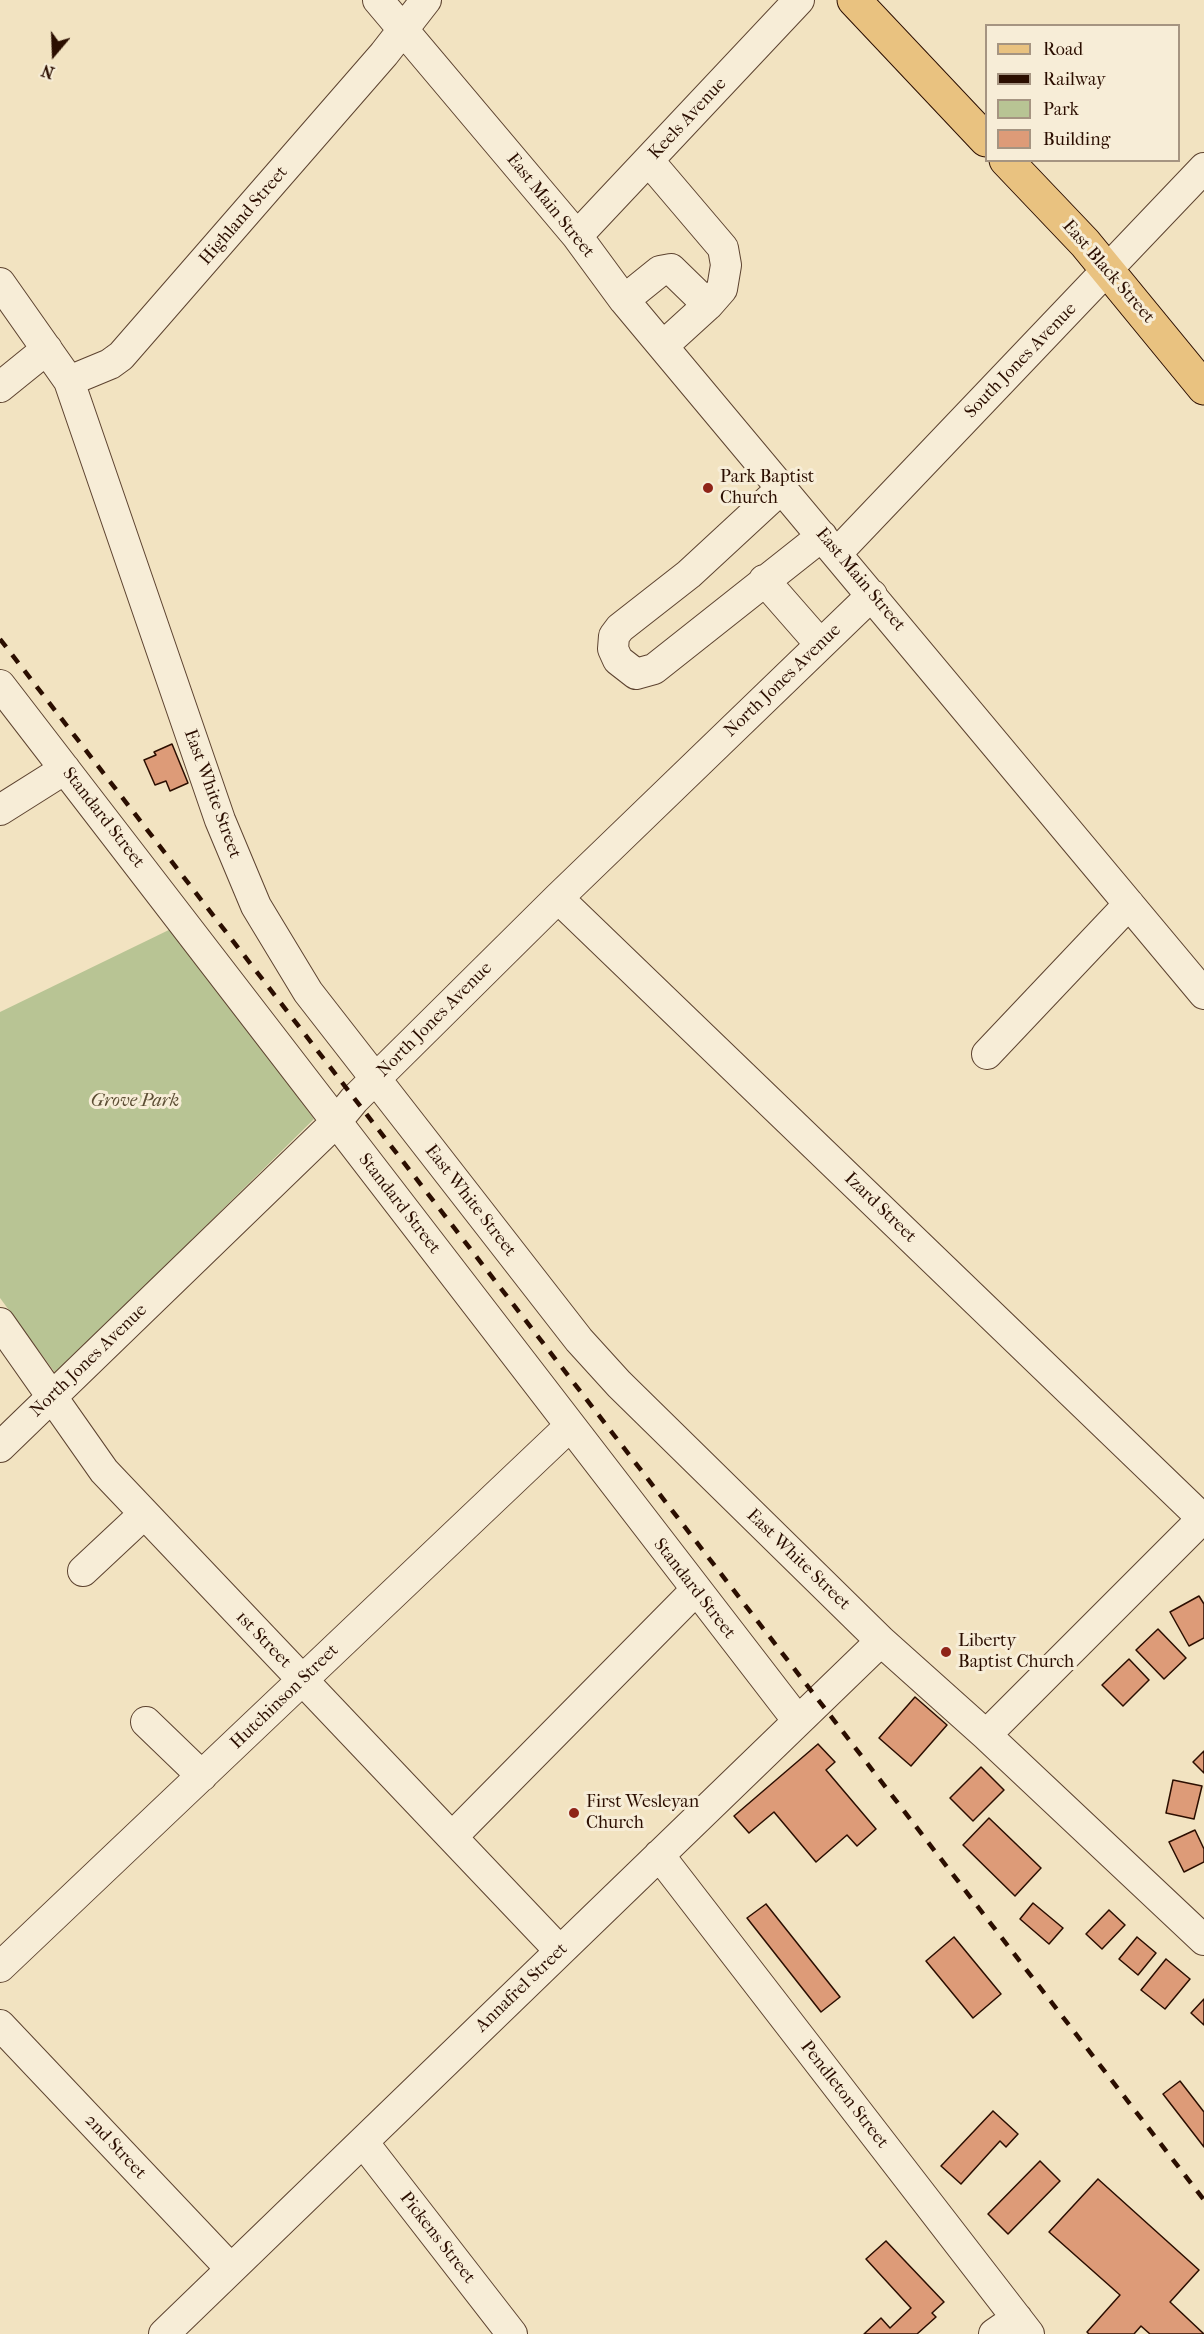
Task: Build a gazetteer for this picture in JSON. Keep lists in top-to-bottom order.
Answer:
{
  "streets": {
    "main road": ["East Black Street"],
    "street": [
      "Keels Avenue",
      "East Main Street",
      "Highland Street",
      "South Jones Avenue",
      "North Jones Avenue",
      "East White Street",
      "Standard Street",
      "Izard Street",
      "1st Street",
      "Hutchinson Street",
      "Annafrel Street",
      "Pendleton Street",
      "2nd Street",
      "Pickens Street"
    ]
  },
  "crossings": [
    ["Keels Avenue", "East Main Street"],
    ["East Main Street", "Highland Street"],
    ["East Main Street", "South Jones Avenue"],
    ["East Main Street", "North Jones Avenue"],
    ["Highland Street", "East White Street"],
    ["East Black Street", "South Jones Avenue"],
    ["North Jones Avenue", "East White Street"],
    ["North Jones Avenue", "Standard Street"],
    ["North Jones Avenue", "Izard Street"],
    ["North Jones Avenue", "1st Street"],
    ["East White Street", "Annafrel Street"],
    ["Standard Street", "Hutchinson Street"],
    ["Standard Street", "Annafrel Street"],
    ["1st Street", "Hutchinson Street"],
    ["1st Street", "Annafrel Street"],
    ["Annafrel Street", "Pendleton Street"],
    ["Annafrel Street", "2nd Street"],
    ["Annafrel Street", "Pickens Street"]
  ],
  "parks": ["Grove Park"],
  "places": ["Park Baptist Church", "Liberty Baptist Church", "First Wesleyan Church"],
  "legend": [
    "Road",
    "Railway",
    "Park",
    "Building"
  ],
  "north": "bottom"
}
